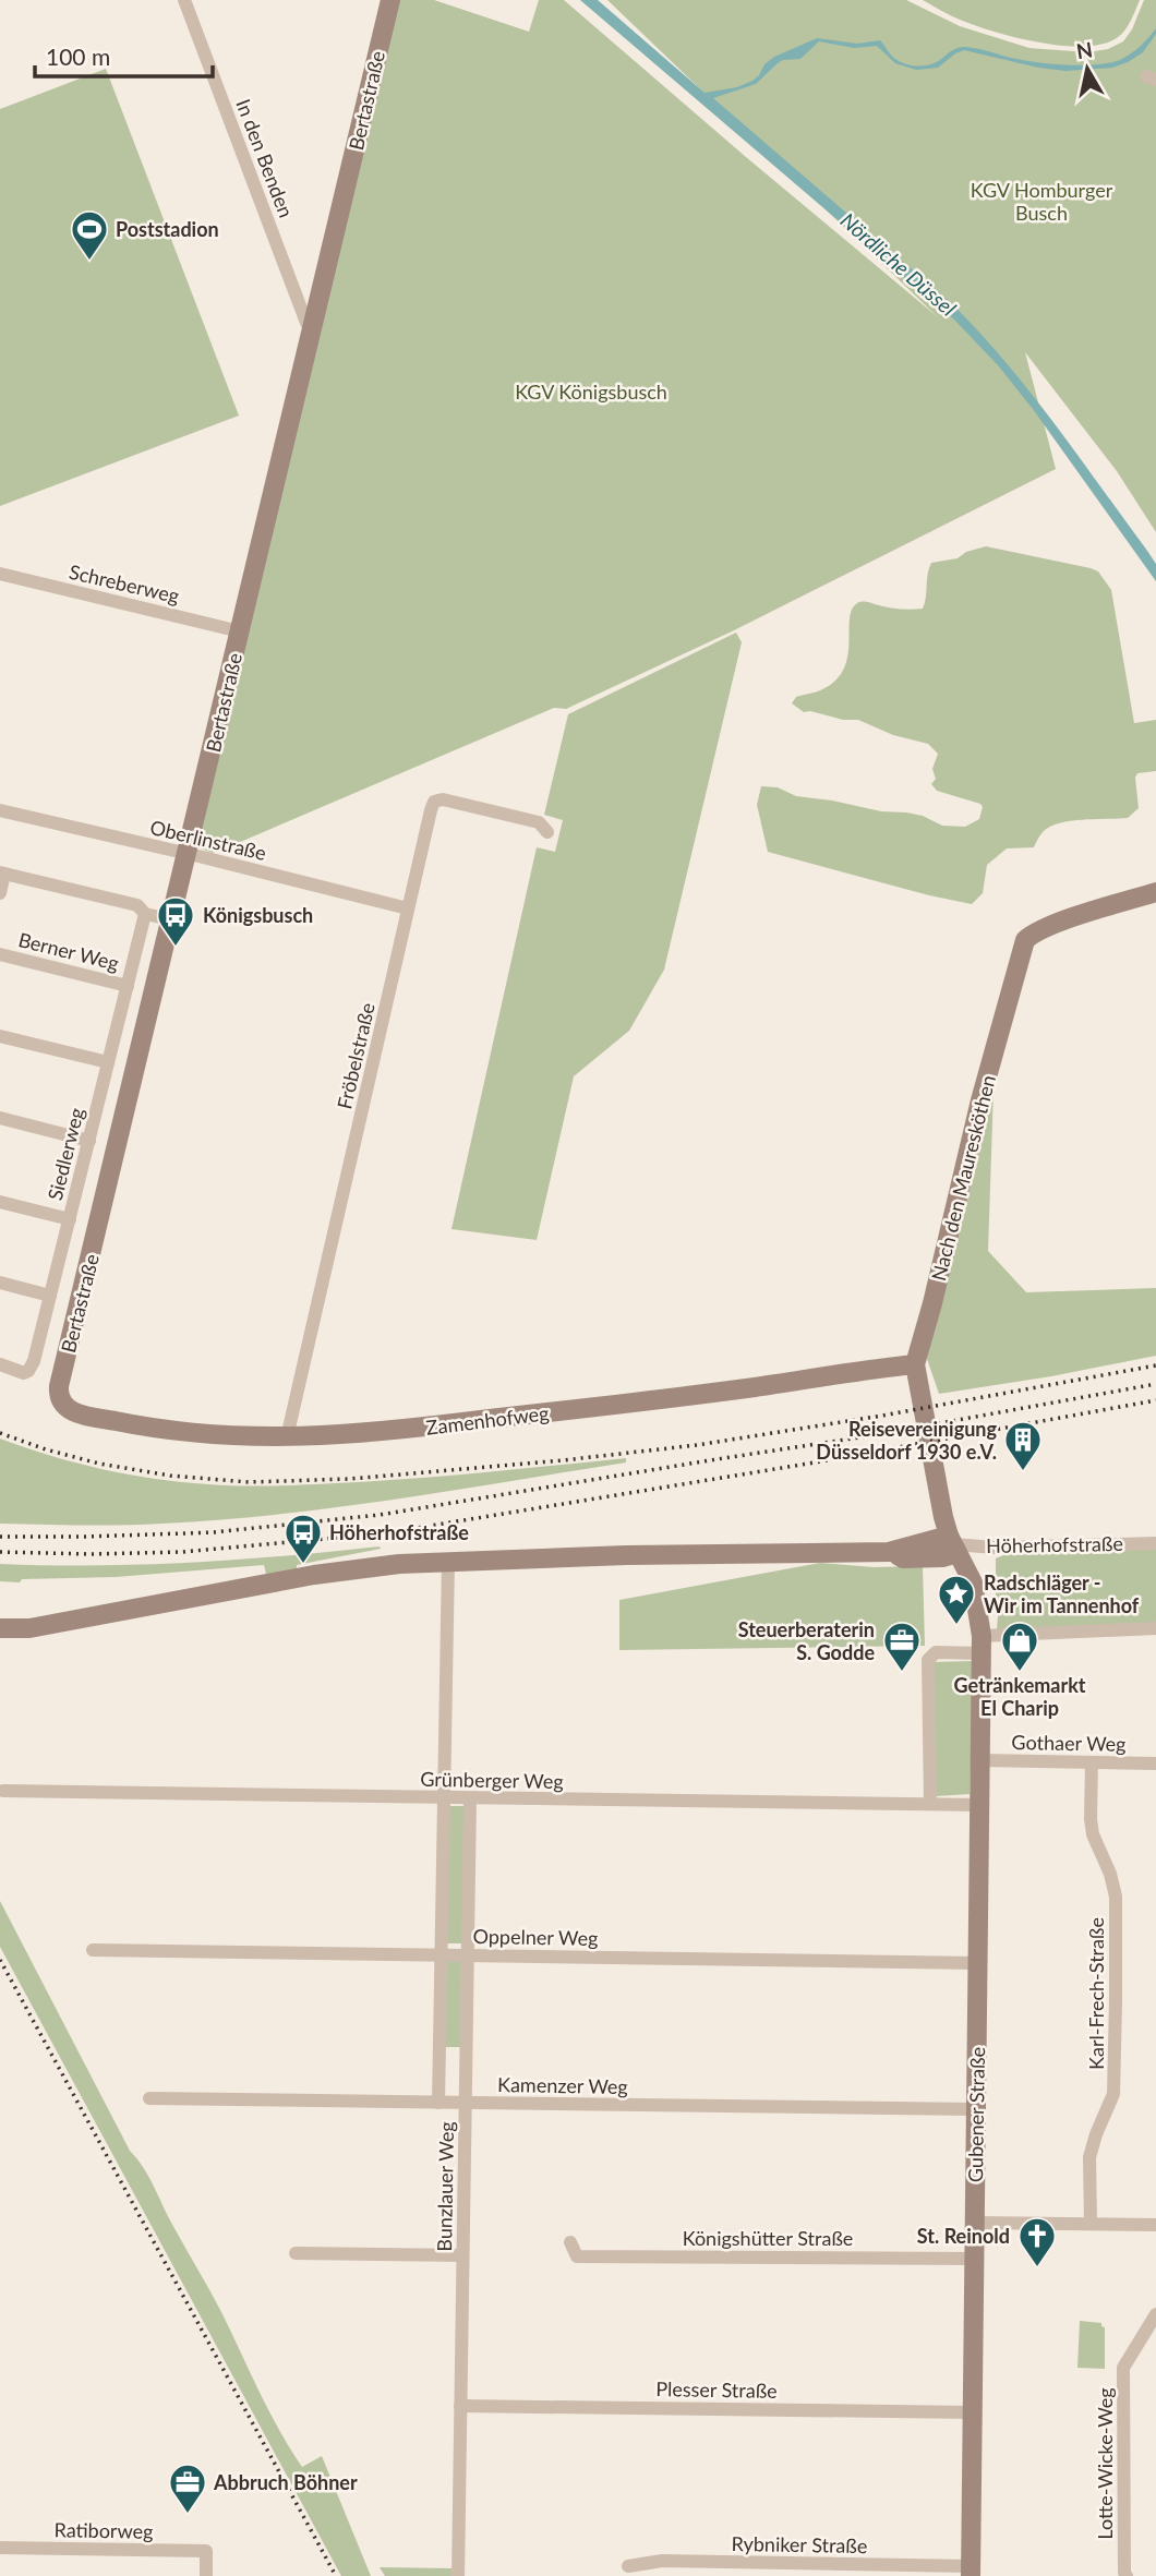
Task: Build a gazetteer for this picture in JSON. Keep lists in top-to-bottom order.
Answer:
{
  "streets": {
    "street": [
      "Bertastraße",
      "In den Benden",
      "Schreberweg",
      "Oberlinstraße",
      "Berner Weg",
      "Fröbelstraße",
      "Siedlerweg",
      "Nach den Mauresköthen",
      "Zamenhofweg",
      "Höherhofstraße",
      "Gothaer Weg",
      "Grünberger Weg",
      "Oppelner Weg",
      "Karl-Frech-Straße",
      "Kamenzer Weg",
      "Gubener Straße",
      "Bunzlauer Weg",
      "Königshütter Straße",
      "Plesser Straße",
      "Lotte-Wicke-Weg",
      "Ratiborweg",
      "Rybniker Straße"
    ]
  },
  "crossings": [
    ["Bertastraße", "In den Benden"],
    ["Bertastraße", "Schreberweg"],
    ["Bertastraße", "Oberlinstraße"],
    ["Bertastraße", "Zamenhofweg"],
    ["Oberlinstraße", "Fröbelstraße"],
    ["Berner Weg", "Siedlerweg"],
    ["Fröbelstraße", "Zamenhofweg"],
    ["Nach den Mauresköthen", "Zamenhofweg"],
    ["Nach den Mauresköthen", "Höherhofstraße"],
    ["Nach den Mauresköthen", "Gubener Straße"],
    ["Höherhofstraße", "Gubener Straße"],
    ["Höherhofstraße", "Bunzlauer Weg"],
    ["Gothaer Weg", "Karl-Frech-Straße"],
    ["Gothaer Weg", "Gubener Straße"],
    ["Grünberger Weg", "Gubener Straße"],
    ["Grünberger Weg", "Bunzlauer Weg"],
    ["Oppelner Weg", "Gubener Straße"],
    ["Oppelner Weg", "Bunzlauer Weg"],
    ["Kamenzer Weg", "Gubener Straße"],
    ["Kamenzer Weg", "Bunzlauer Weg"],
    ["Gubener Straße", "Königshütter Straße"],
    ["Gubener Straße", "Plesser Straße"],
    ["Gubener Straße", "Rybniker Straße"],
    ["Bunzlauer Weg", "Plesser Straße"]
  ],
  "water": ["Nördliche Düssel"],
  "parks": ["KGV Homburger Busch", "KGV Königsbusch"],
  "places": {
    "sports": ["Poststadion"],
    "bus stop": ["Königsbusch", "Höherhofstraße"],
    "building": ["Reisevereinigung Düsseldorf 1930 e.V."],
    "place": ["Radschläger - Wir im Tannenhof"],
    "office": ["Steuerberaterin S. Godde", "Abbruch Böhner"],
    "shop": ["Getränkemarkt El Charip"],
    "church": ["St. Reinold"]
  },
  "scale_bar": "100 m",
  "north": "top"
}
